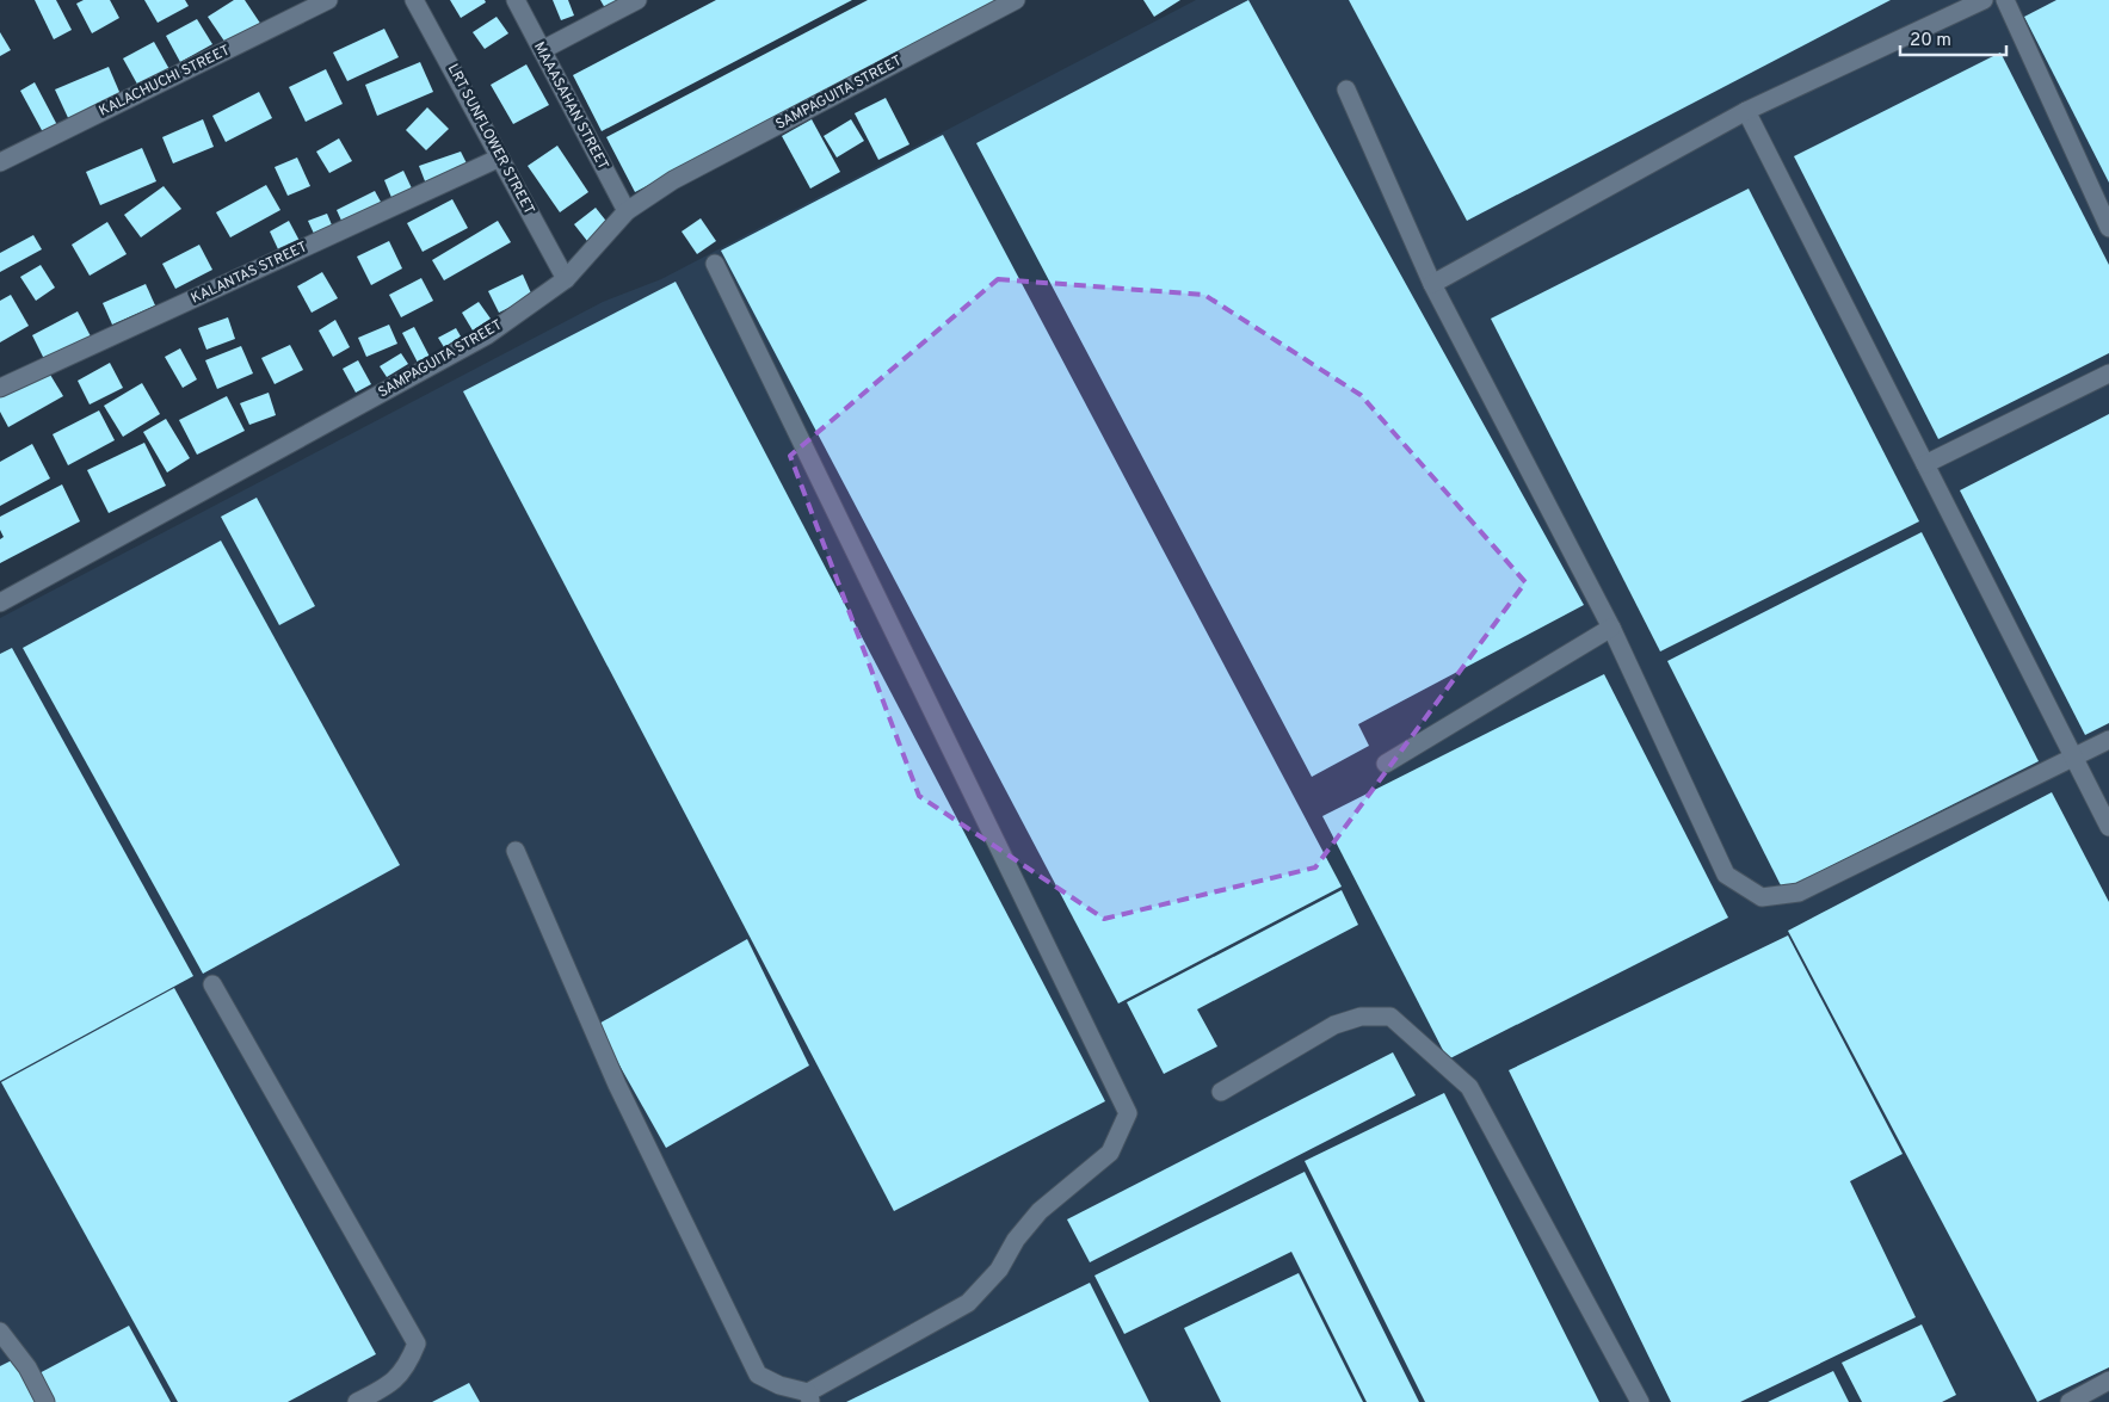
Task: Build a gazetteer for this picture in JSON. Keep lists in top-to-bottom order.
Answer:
{
  "streets": {
    "street": [
      "KALACHUCHI STREET",
      "SAMPAGUITA STREET",
      "MAAASAHAN STREET",
      "LRT SUNFLOWER STREET",
      "KALANTAS STREET"
    ]
  },
  "crossings": [
    ["SAMPAGUITA STREET", "MAAASAHAN STREET"],
    ["SAMPAGUITA STREET", "LRT SUNFLOWER STREET"],
    ["LRT SUNFLOWER STREET", "KALANTAS STREET"]
  ],
  "scale_bar": "20 m"
}
